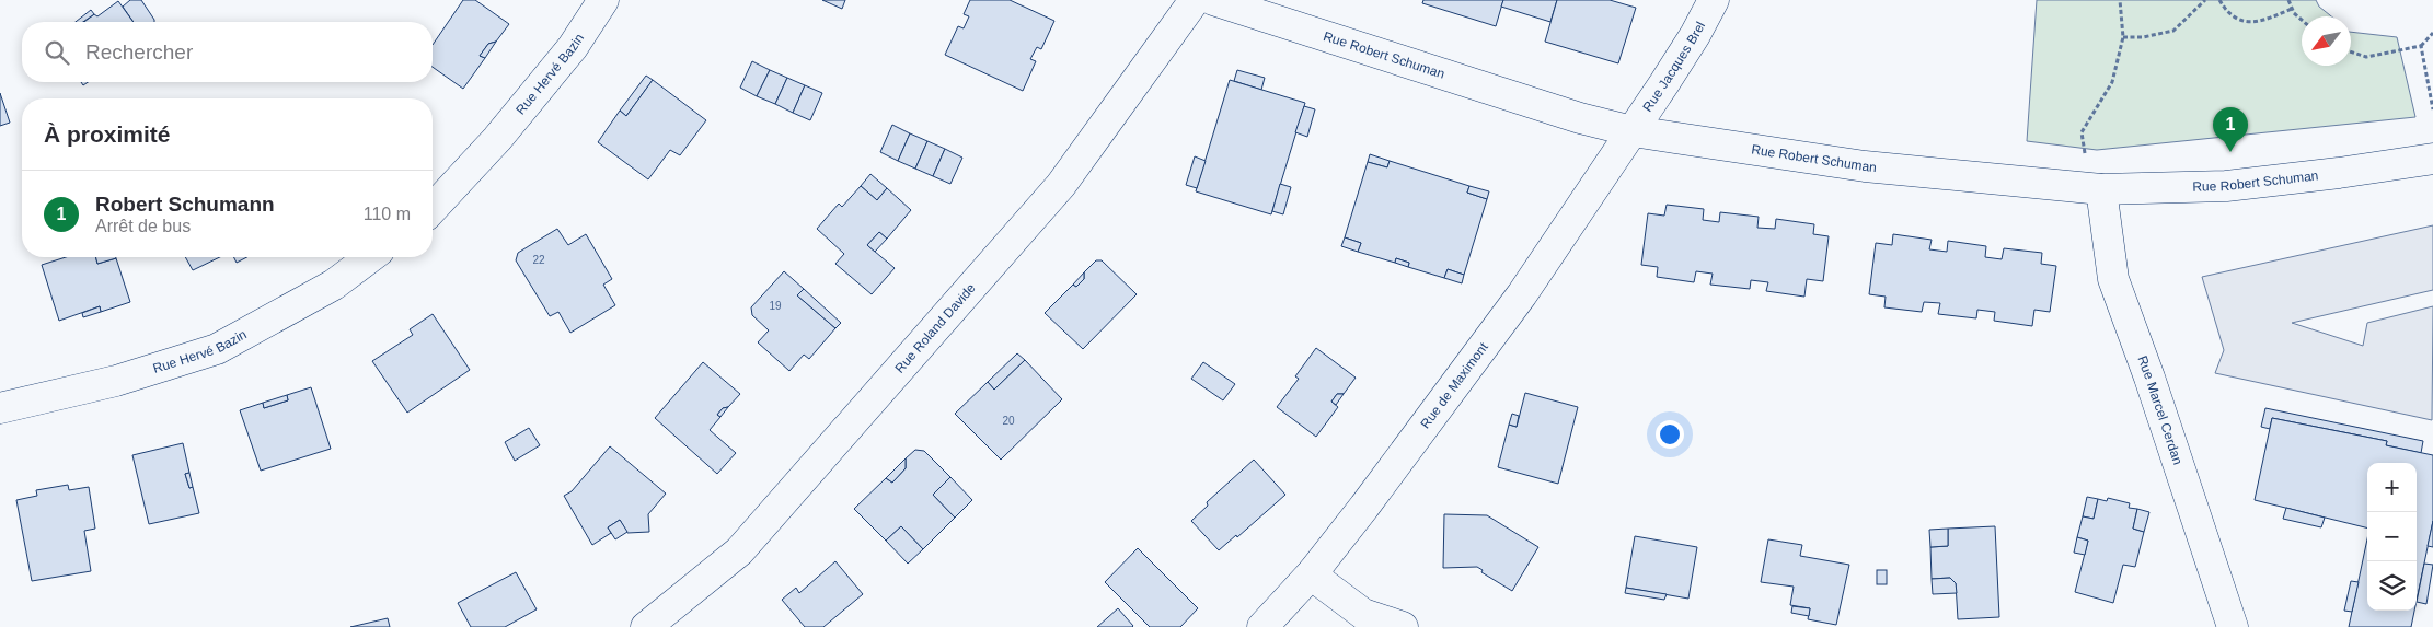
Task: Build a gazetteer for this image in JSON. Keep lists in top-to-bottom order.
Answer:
{
  "streets": {
    "street": [
      "Rue Robert Schuman",
      "Rue Jacques Brel",
      "Rue Hervé Bazin",
      "Rue Roland Davide",
      "Rue de Maximont",
      "Rue Marcel Cerdan"
    ]
  },
  "crossings": [
    ["Rue Robert Schuman", "Rue Jacques Brel"],
    ["Rue Robert Schuman", "Rue de Maximont"],
    ["Rue Robert Schuman", "Rue Marcel Cerdan"],
    ["Rue Jacques Brel", "Rue de Maximont"]
  ],
  "house_numbers": ["22", "19", "20"],
  "north": "bottom left",
  "page": {
    "search": "Rechercher",
    "heading": "À proximité",
    "pins": "1",
    "list": [
      {
        "mark": "1",
        "name": "Robert Schumann",
        "note": "Arrêt de bus",
        "value": "110 m"
      }
    ],
    "map_buttons": ["+", "−"]
  }
}
